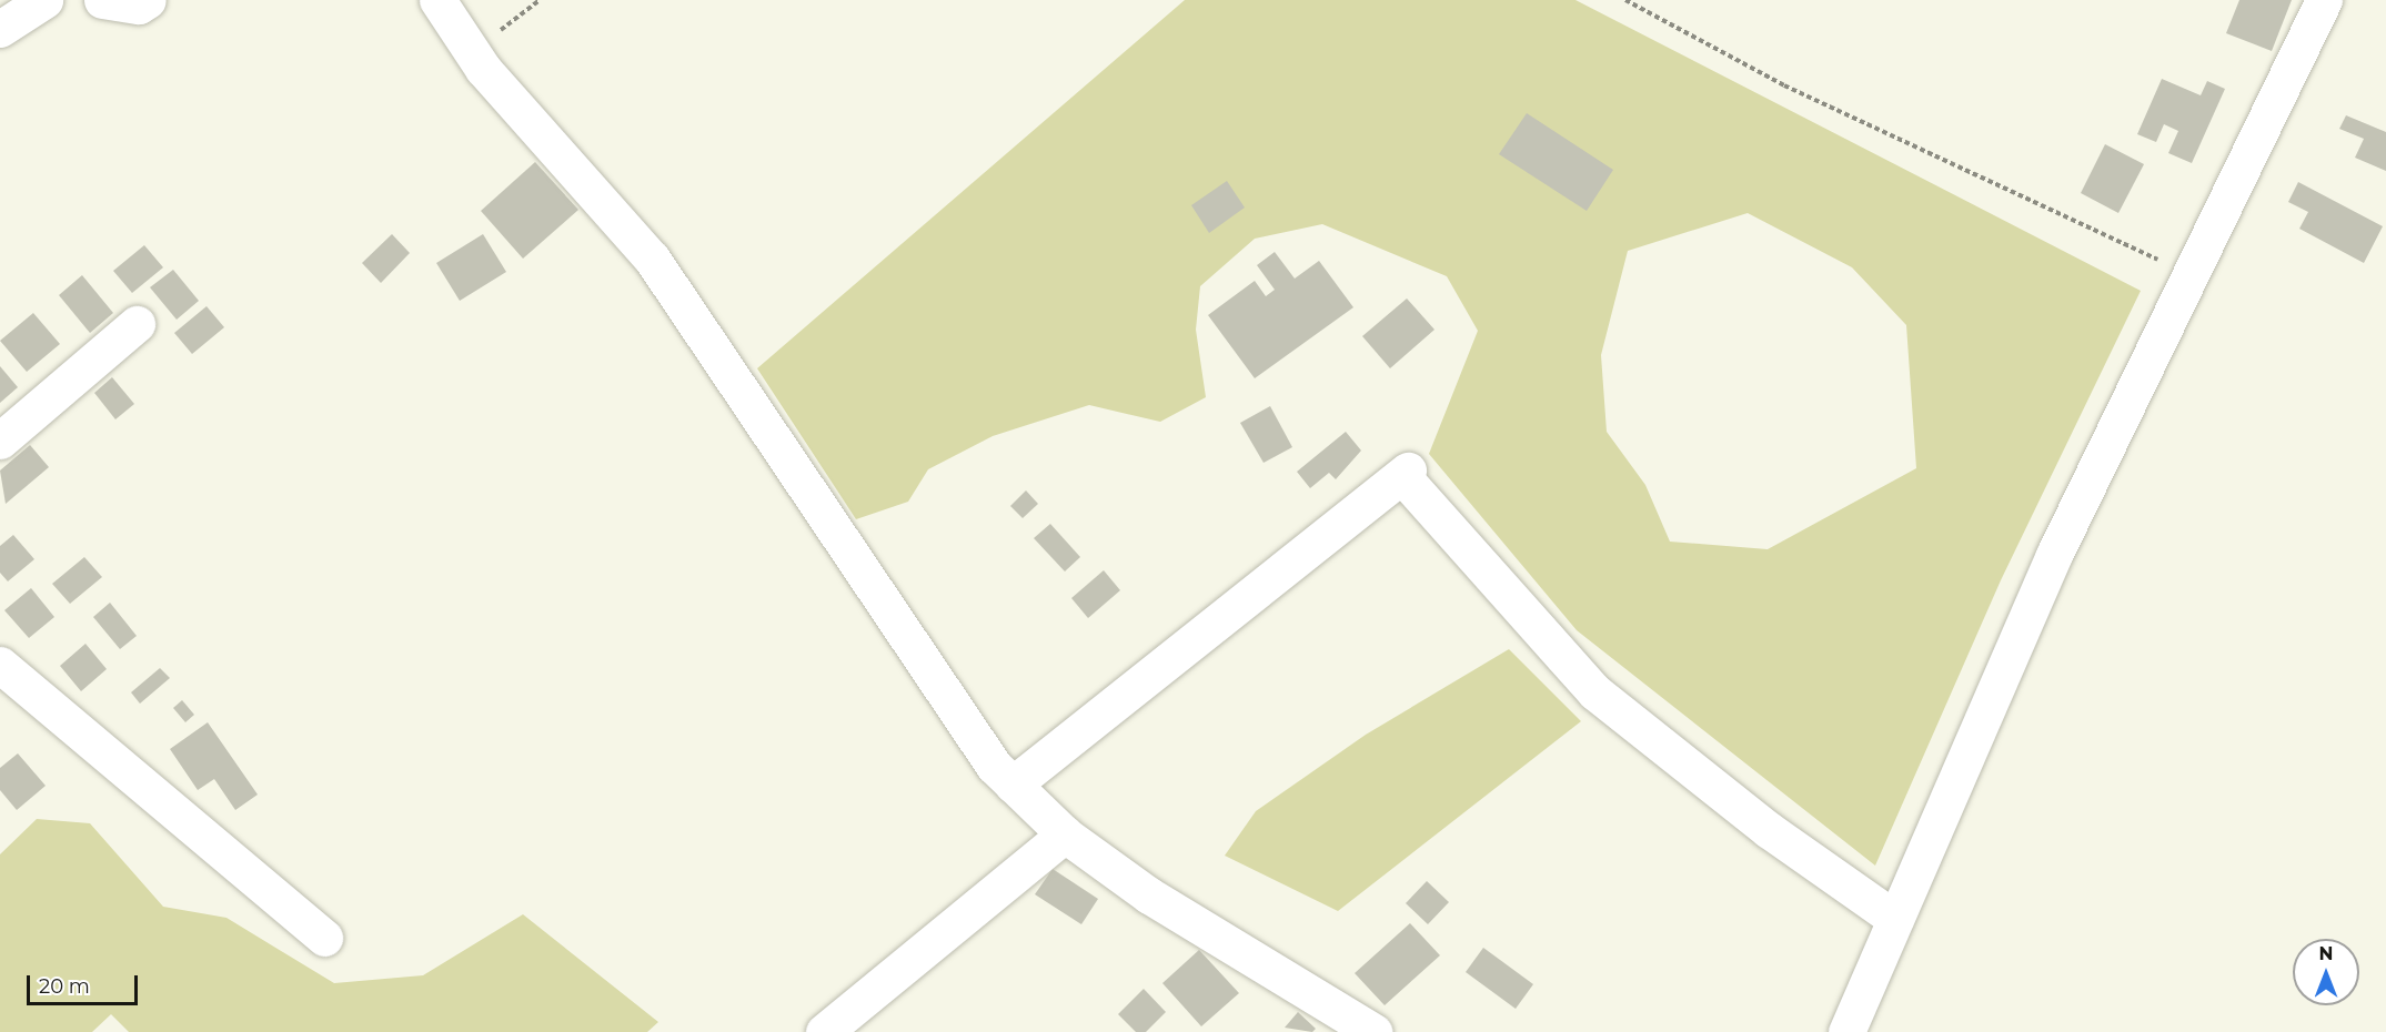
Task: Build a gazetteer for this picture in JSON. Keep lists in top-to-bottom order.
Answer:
{
  "scale_bar": "20 m",
  "north": "top"
}
